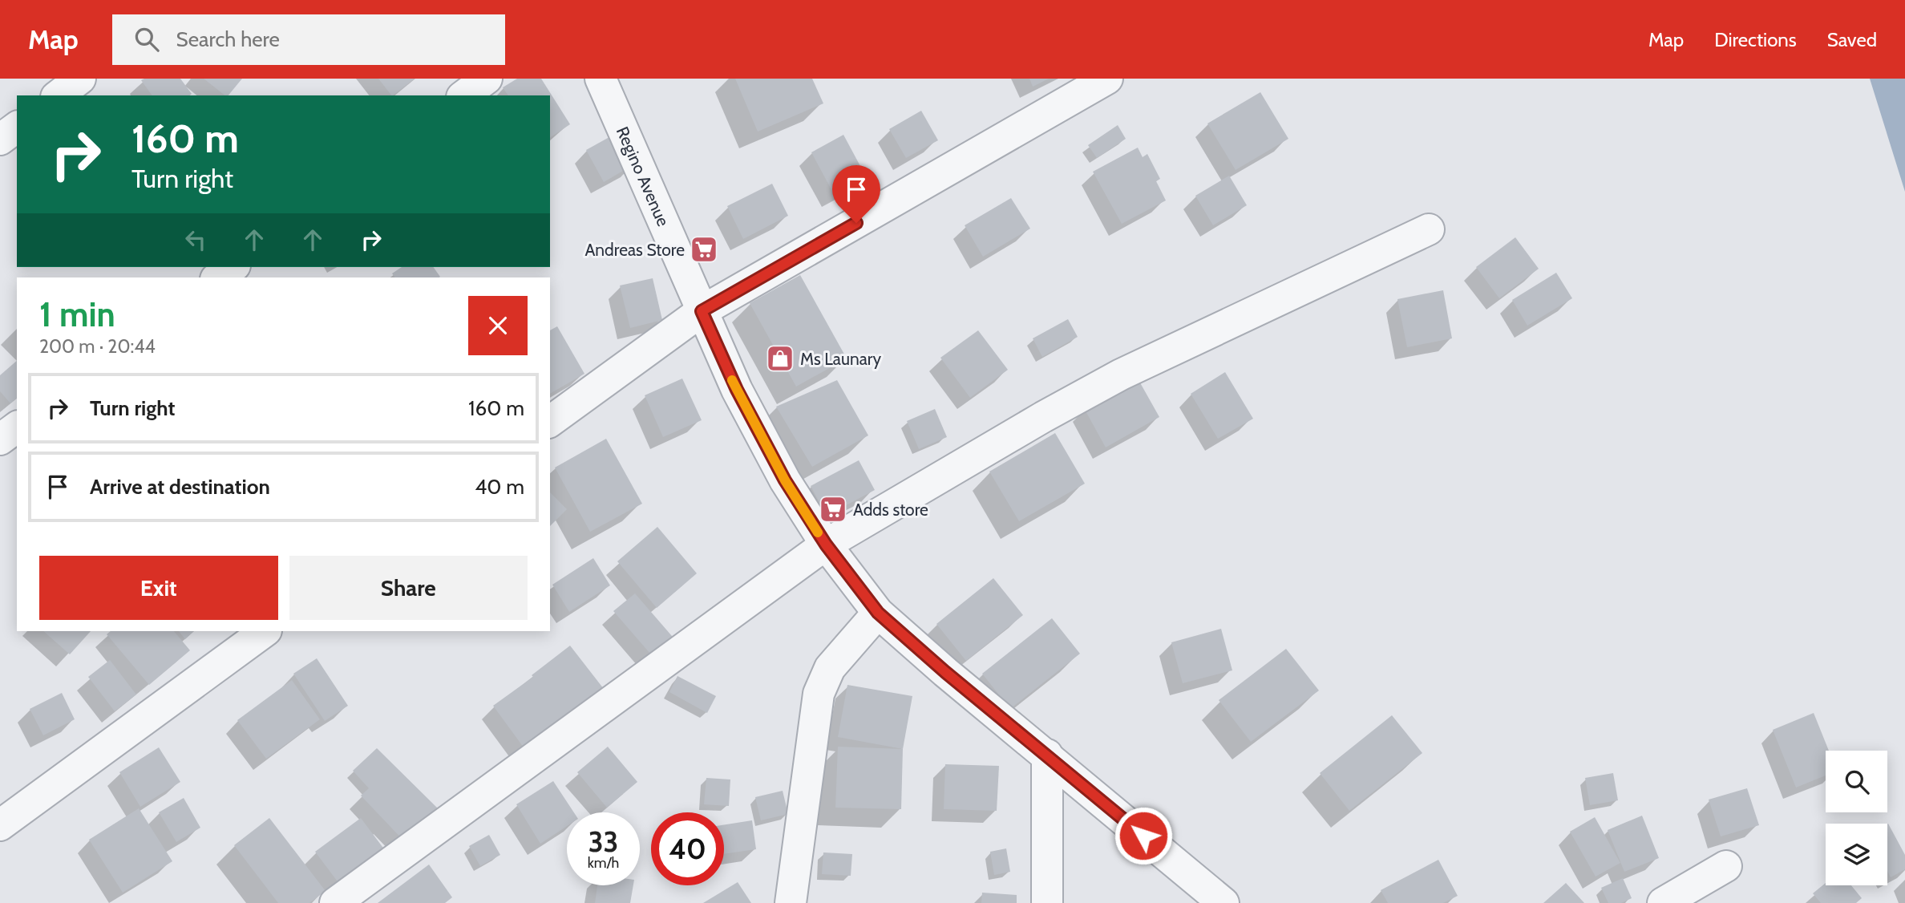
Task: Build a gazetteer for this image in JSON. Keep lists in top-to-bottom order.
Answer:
{
  "streets": {
    "street": ["Regino Avenue"]
  },
  "places": {
    "supermarket": ["Andreas Store", "Adds store"],
    "shop": ["Ms Launary"]
  },
  "page": {
    "header": "Map",
    "search": "Search here",
    "nav": ["Map", "Directions", "Saved"],
    "turn": ["160 m", "Turn right"],
    "heading": ["1 min", "200 m · 20:44"],
    "list": [
      {
        "name": "Turn right",
        "value": "160 m"
      },
      {
        "name": "Arrive at destination",
        "value": "40 m"
      }
    ],
    "buttons": ["Exit", "Share"],
    "speed": "33 km/h",
    "limit": "40"
  }
}
